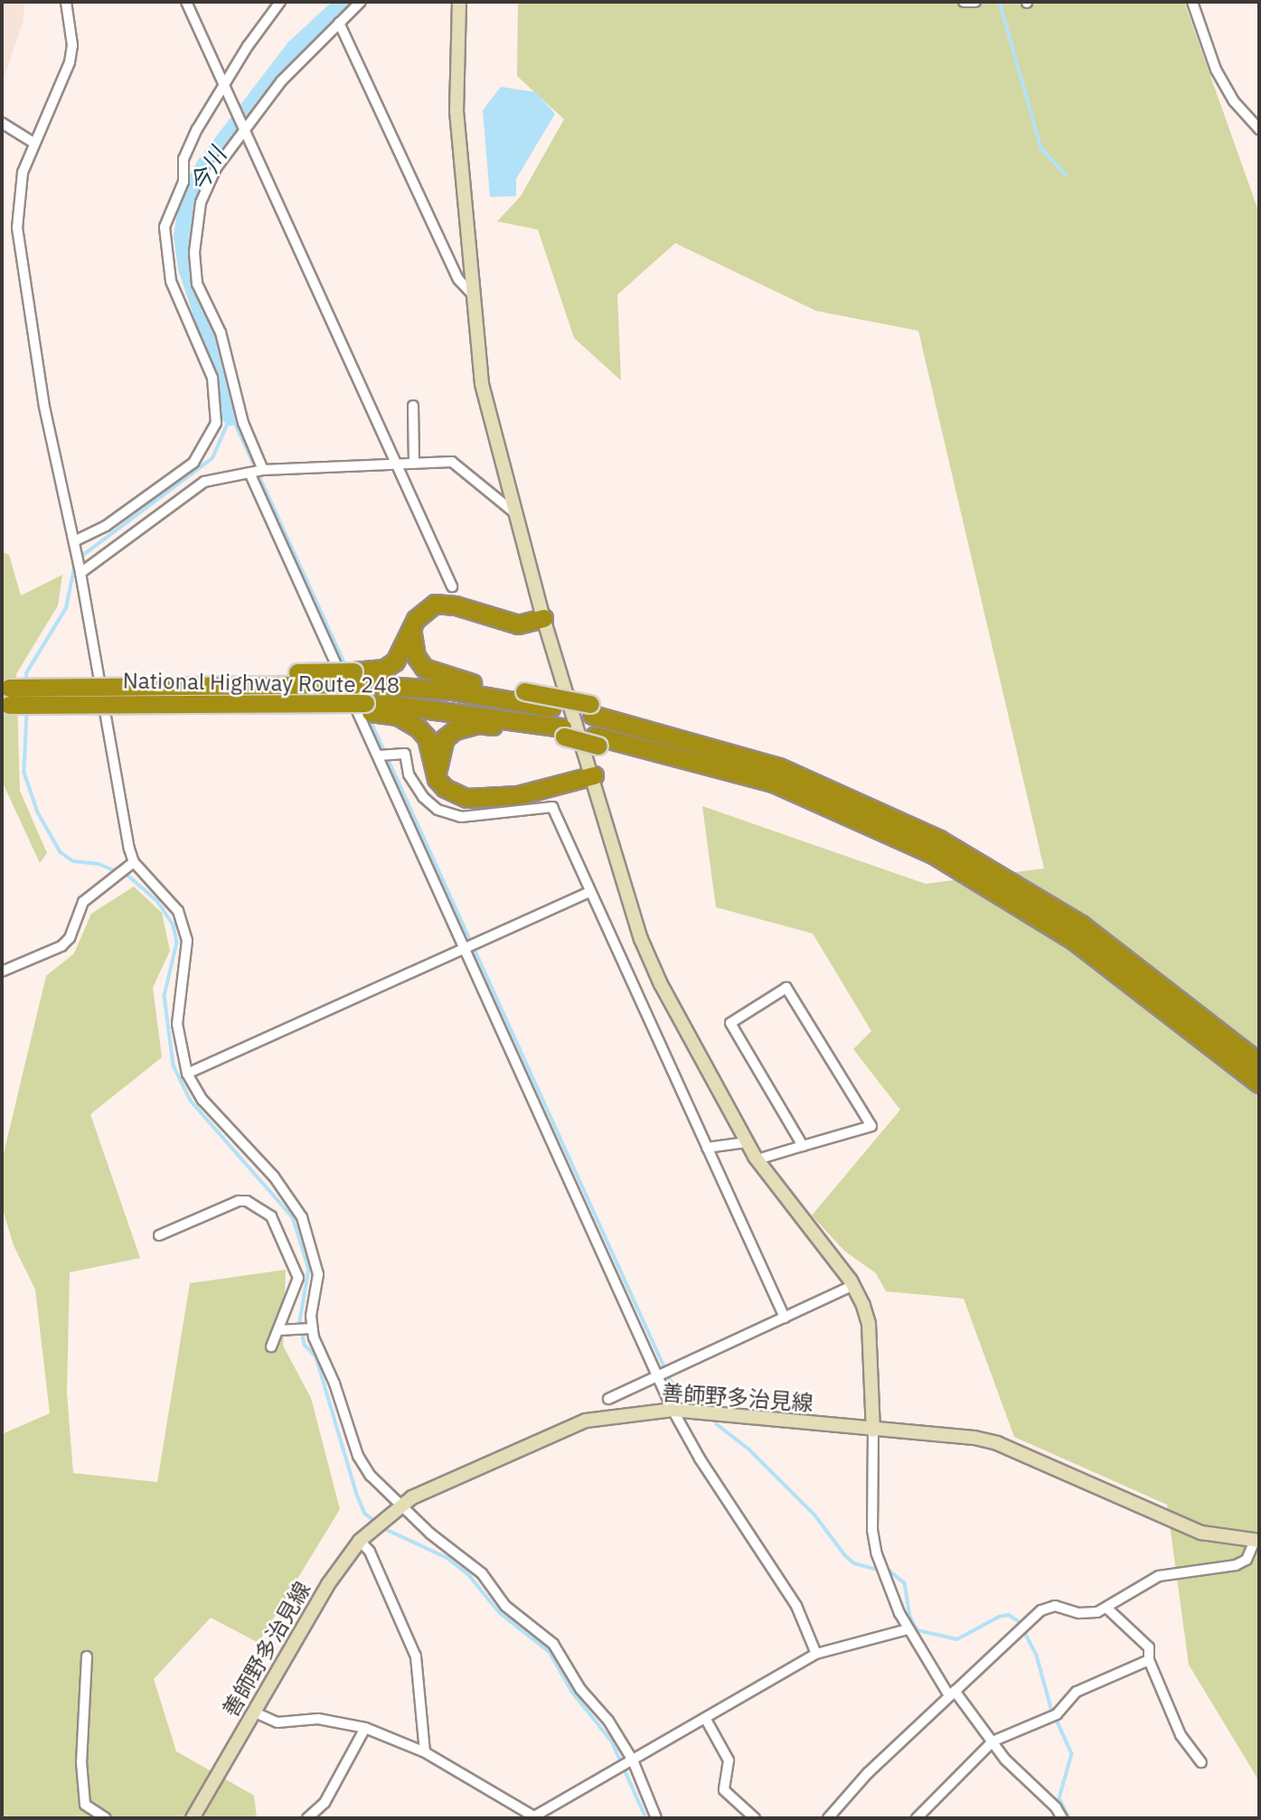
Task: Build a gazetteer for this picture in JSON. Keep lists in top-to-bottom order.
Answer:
{
  "streets": {
    "highway": ["National Highway Route 248"],
    "street": ["善師野多治見線"]
  },
  "water": ["今川"]
}
